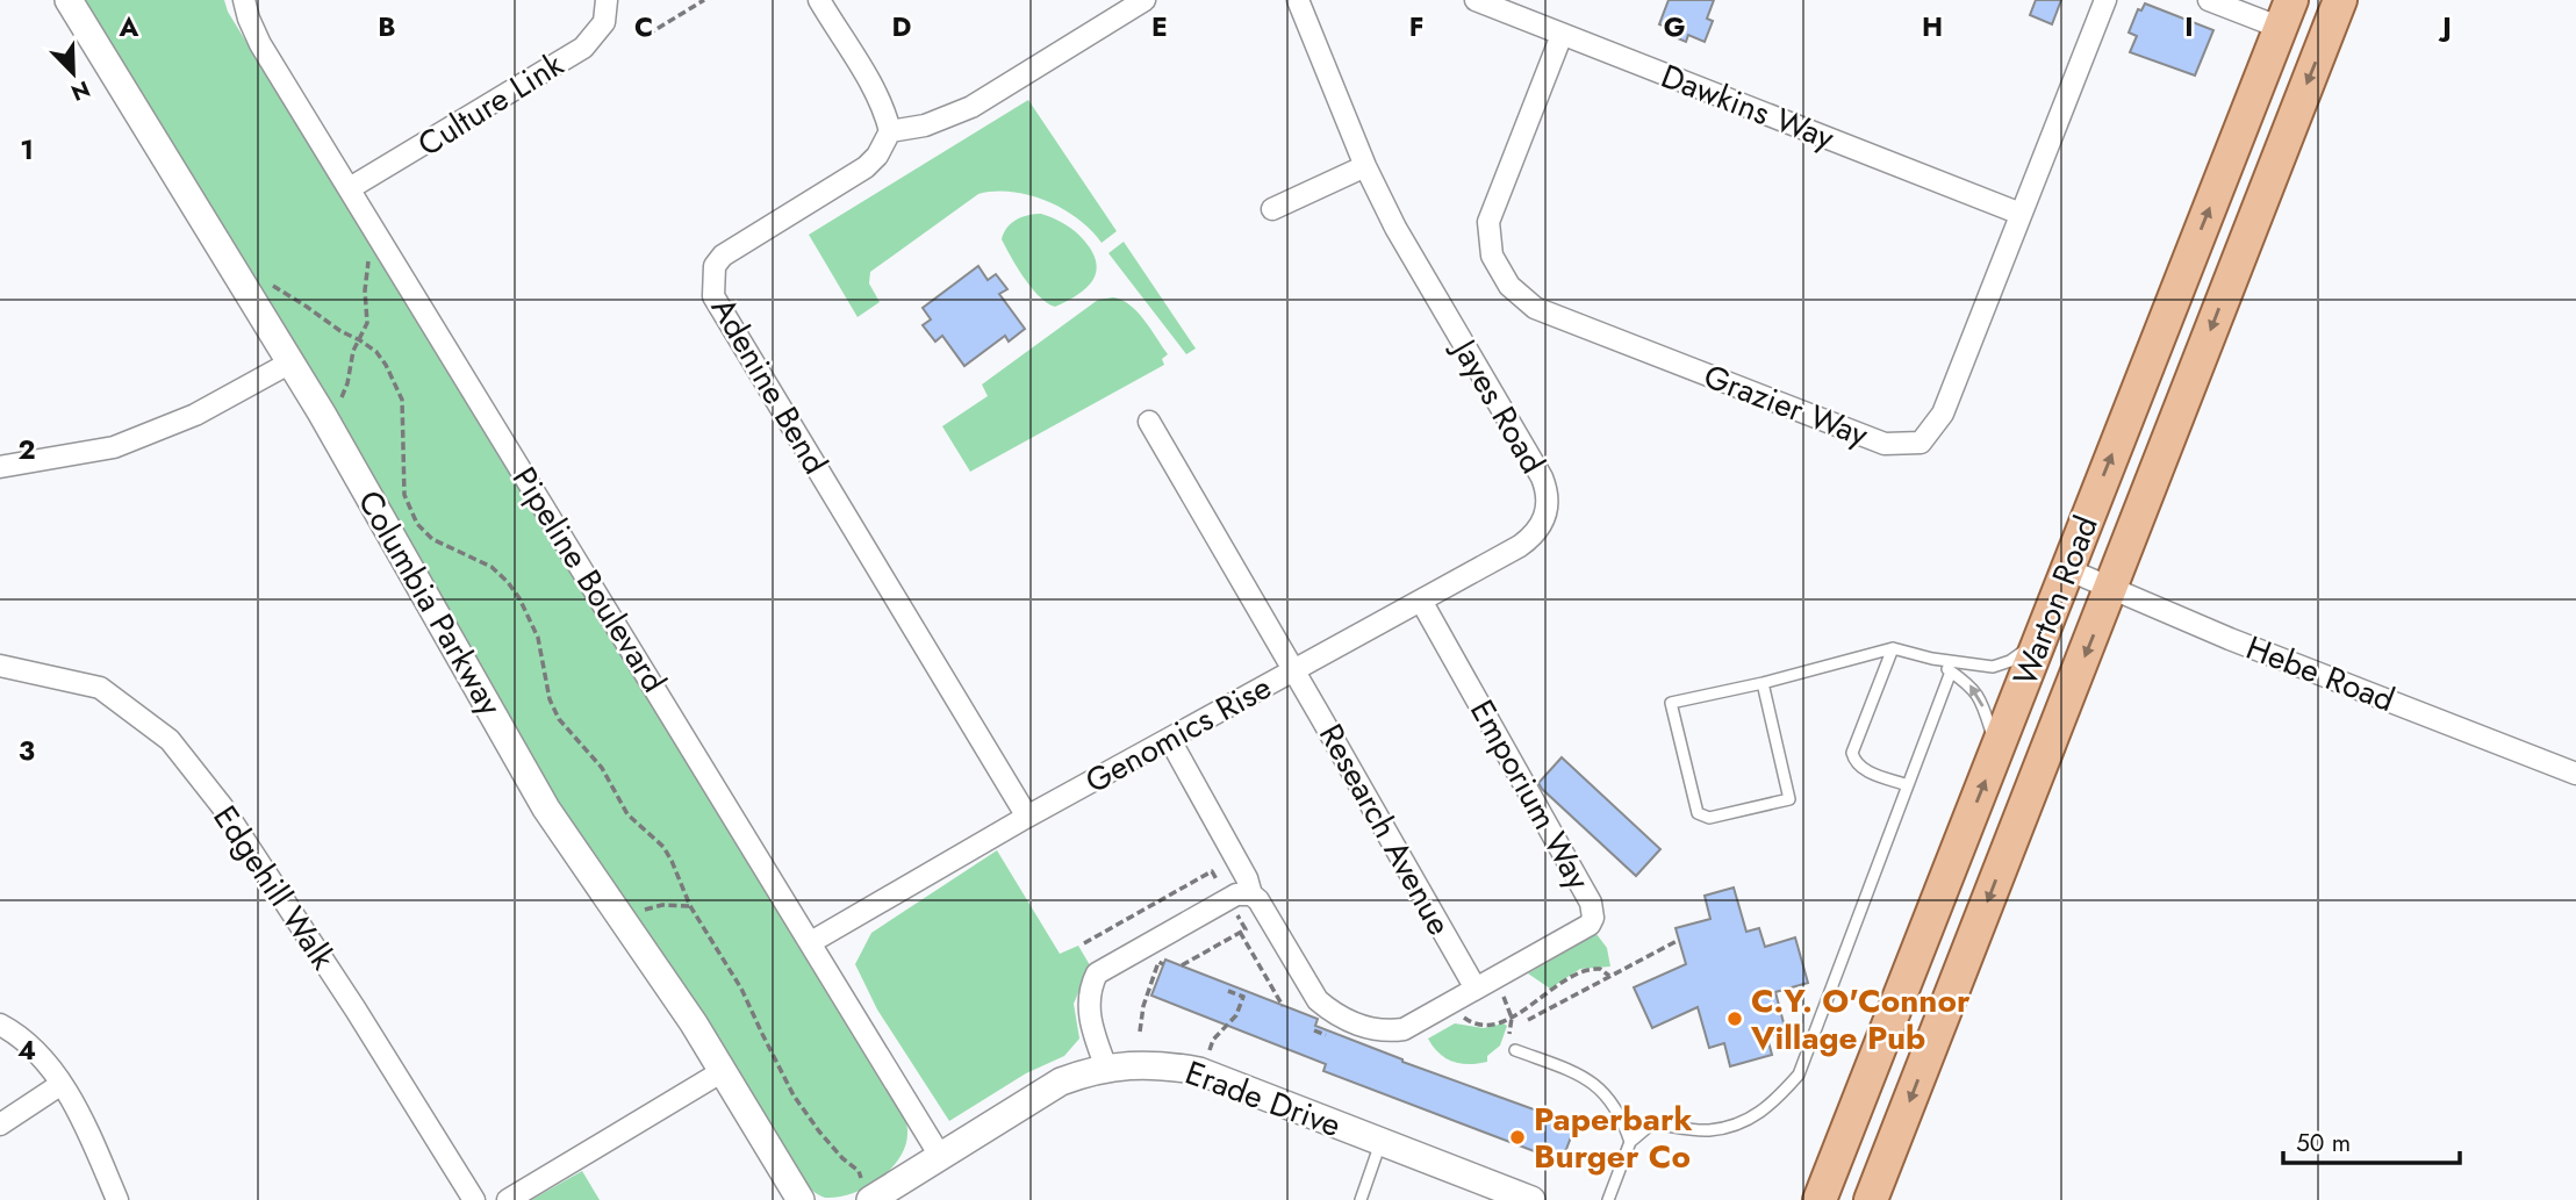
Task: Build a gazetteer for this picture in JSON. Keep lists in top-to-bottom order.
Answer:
{
  "streets": {
    "main road": ["Warton Road"],
    "street": [
      "Culture Link",
      "Dawkins Way",
      "Adenine Bend",
      "Grazier Way",
      "Jayes Road",
      "Pipeline Boulevard",
      "Columbia Parkway",
      "Hebe Road",
      "Genomics Rise",
      "Emporium Way",
      "Research Avenue",
      "Edgehill Walk",
      "Erade Drive"
    ]
  },
  "crossings": [
    ["Culture Link", "Pipeline Boulevard"],
    ["Dawkins Way", "Grazier Way"],
    ["Adenine Bend", "Genomics Rise"],
    ["Jayes Road", "Genomics Rise"],
    ["Jayes Road", "Emporium Way"],
    ["Jayes Road", "Research Avenue"],
    ["Pipeline Boulevard", "Genomics Rise"],
    ["Pipeline Boulevard", "Erade Drive"],
    ["Warton Road", "Hebe Road"],
    ["Genomics Rise", "Emporium Way"],
    ["Genomics Rise", "Research Avenue"],
    ["Emporium Way", "Research Avenue"]
  ],
  "places": ["C.Y. O'Connor Village Pub", "Paperbark Burger Co"],
  "scale_bar": "50 m",
  "north": "bottom right",
  "grid": {
    "columns": [
      "A",
      "B",
      "C",
      "D",
      "E",
      "F",
      "G",
      "H",
      "I",
      "J"
    ],
    "rows": [
      "1",
      "2",
      "3",
      "4"
    ]
  }
}
